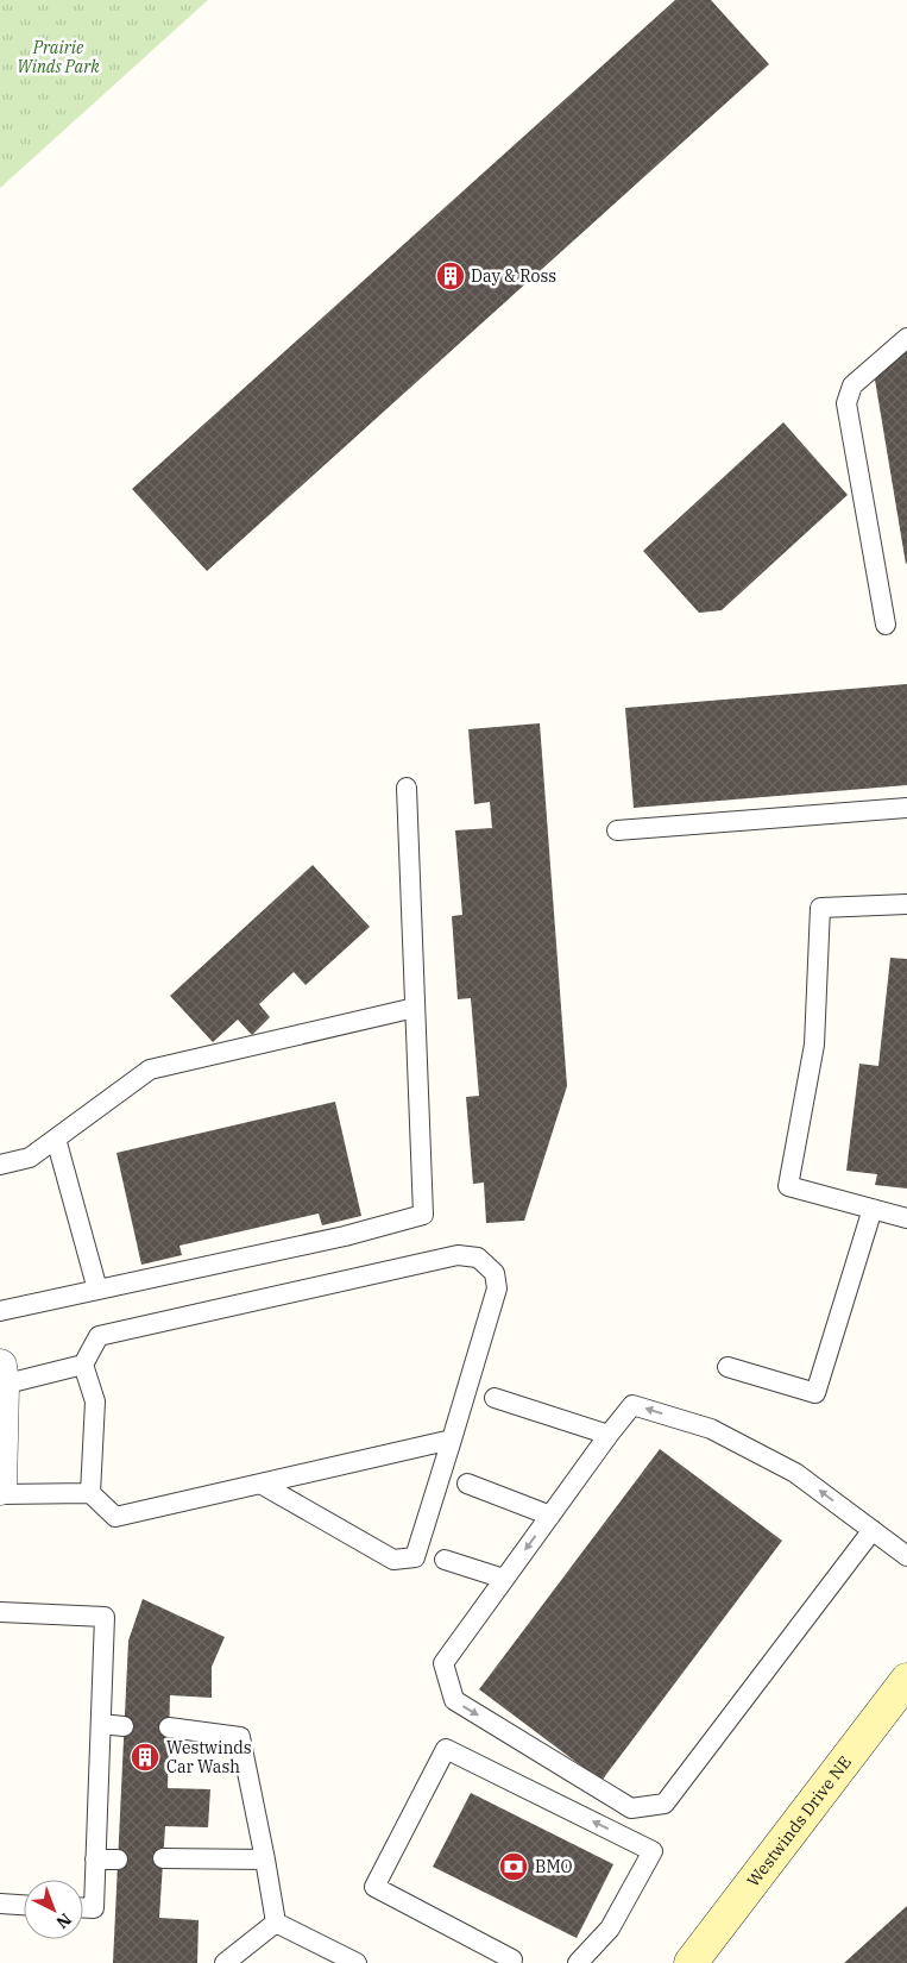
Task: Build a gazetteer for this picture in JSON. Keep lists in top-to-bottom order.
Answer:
{
  "streets": {
    "street": ["Westwinds Drive NE"]
  },
  "parks": ["Prairie Winds Park"],
  "places": {
    "building": ["Day & Ross", "Westwinds Car Wash"],
    "bank": ["BMO"]
  },
  "north": "bottom right"
}
